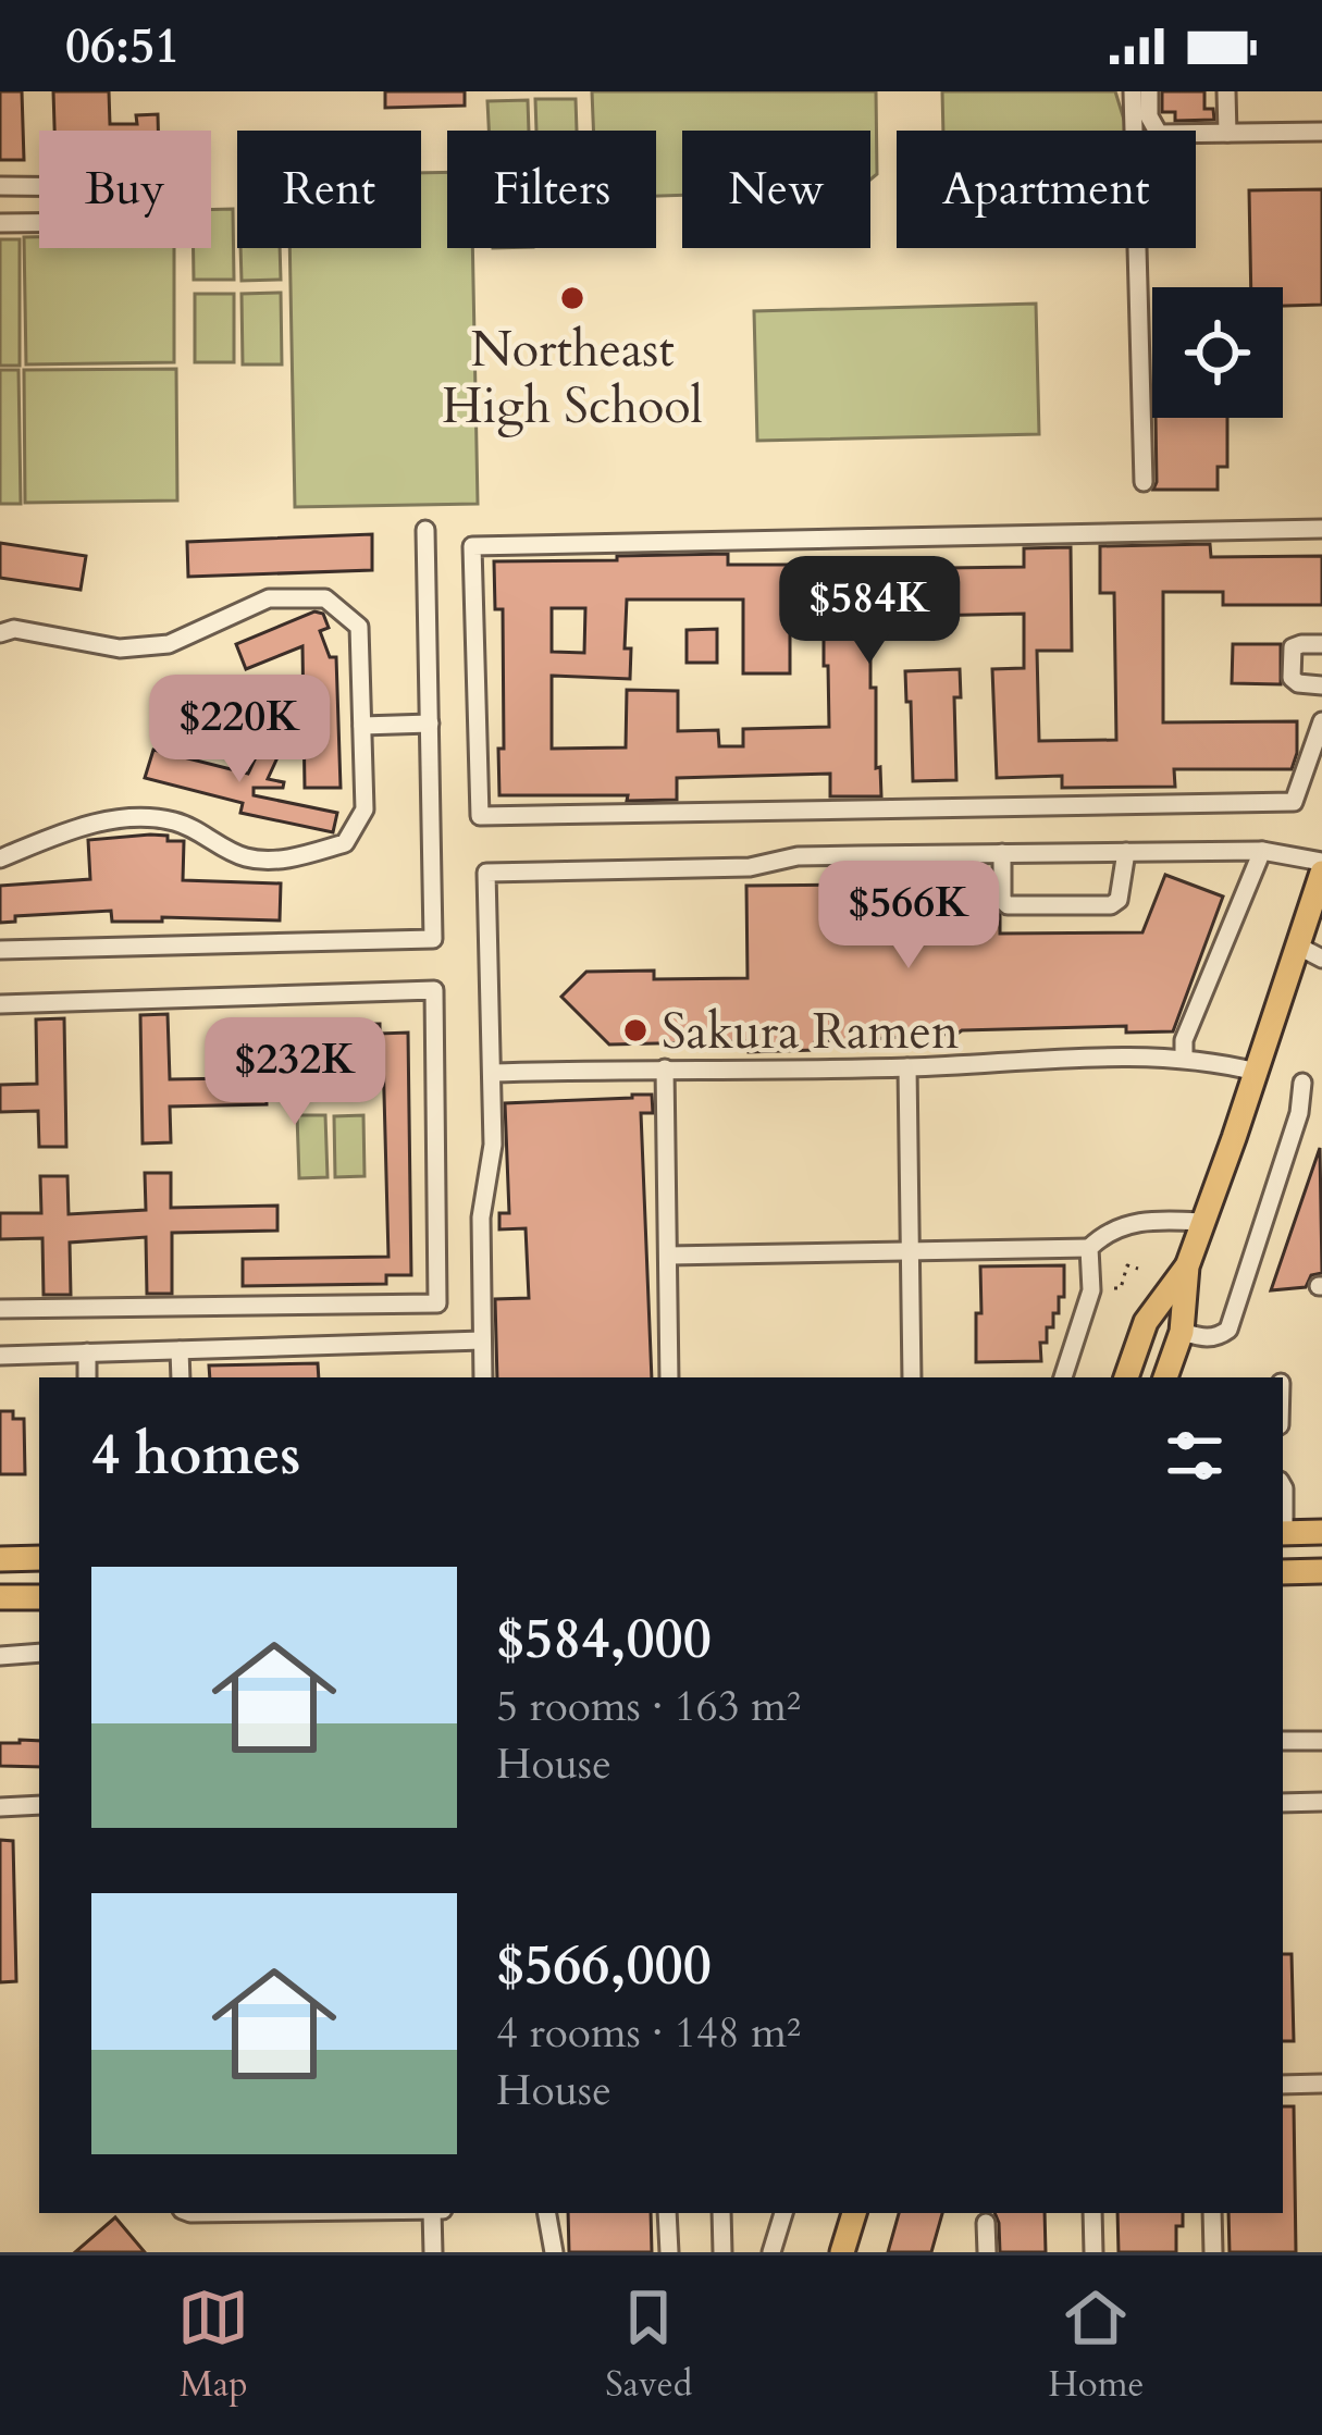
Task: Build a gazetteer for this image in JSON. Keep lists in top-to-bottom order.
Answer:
{
  "places": ["Northeast High School", "Sakura Ramen"],
  "page": {
    "status": "06:51",
    "chip": [
      "Buy",
      "Rent",
      "Filters",
      "New",
      "Apartment"
    ],
    "price": [
      "$584K",
      "$220K",
      "$566K",
      "$232K"
    ],
    "heading": "4 homes",
    "list": [
      {
        "name": "$584,000",
        "note": "5 rooms · 163 m² · House"
      },
      {
        "name": "$566,000",
        "note": "4 rooms · 148 m² · House"
      }
    ],
    "tabs": ["Map", "Saved", "Home"]
  }
}
